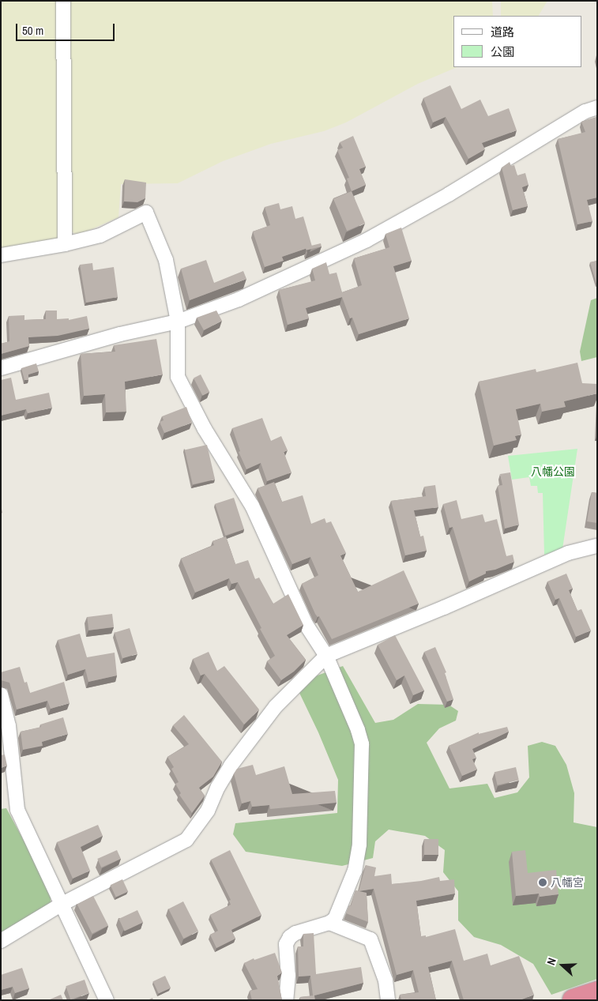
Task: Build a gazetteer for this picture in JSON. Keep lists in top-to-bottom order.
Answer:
{
  "parks": ["八幡公園"],
  "places": ["八幡宮"],
  "legend": ["道路", "公園"],
  "scale_bar": "50 m",
  "north": "left"
}
